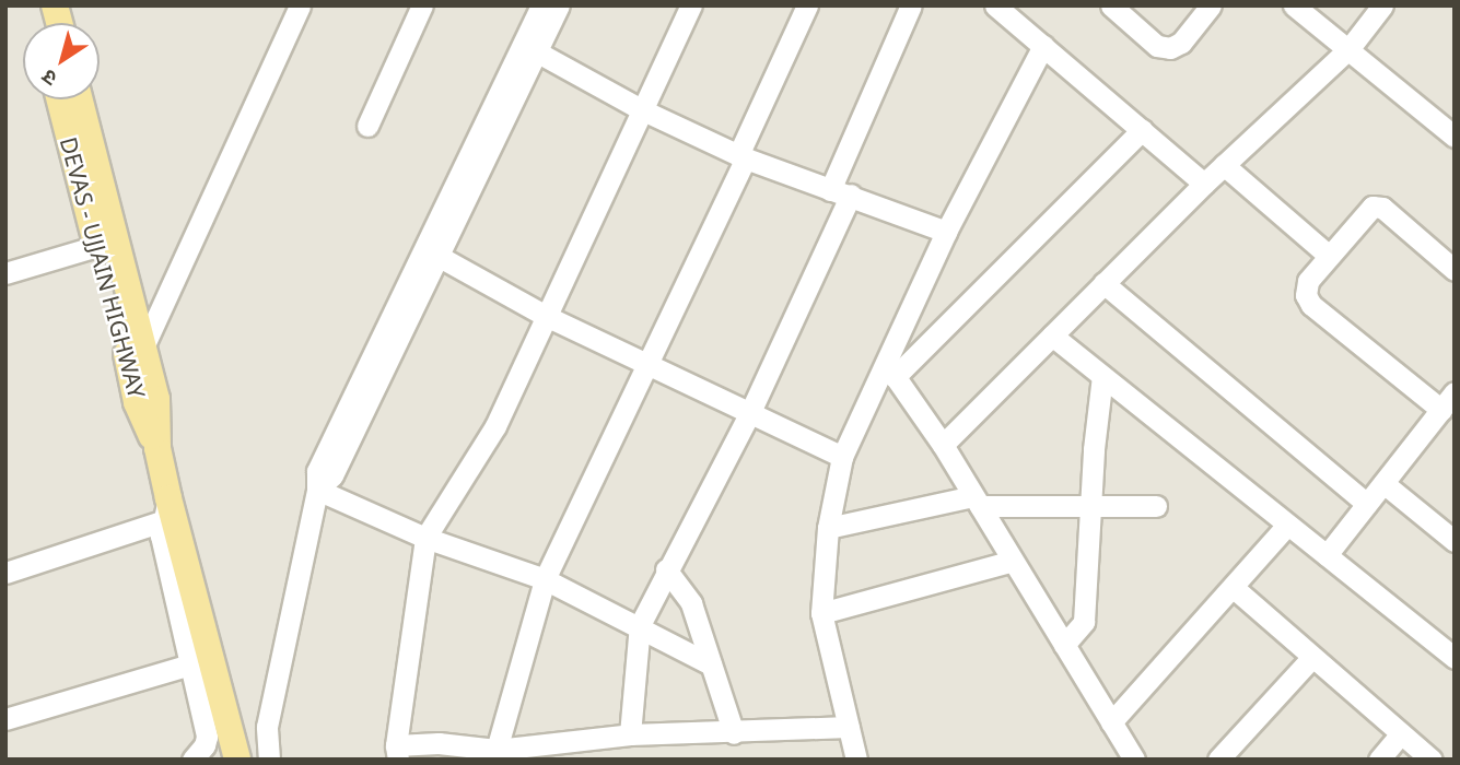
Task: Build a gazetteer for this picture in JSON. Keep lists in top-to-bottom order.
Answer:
{
  "streets": {
    "main road": ["DEVAS - UJJAIN HIGHWAY"]
  },
  "north": "bottom left"
}
